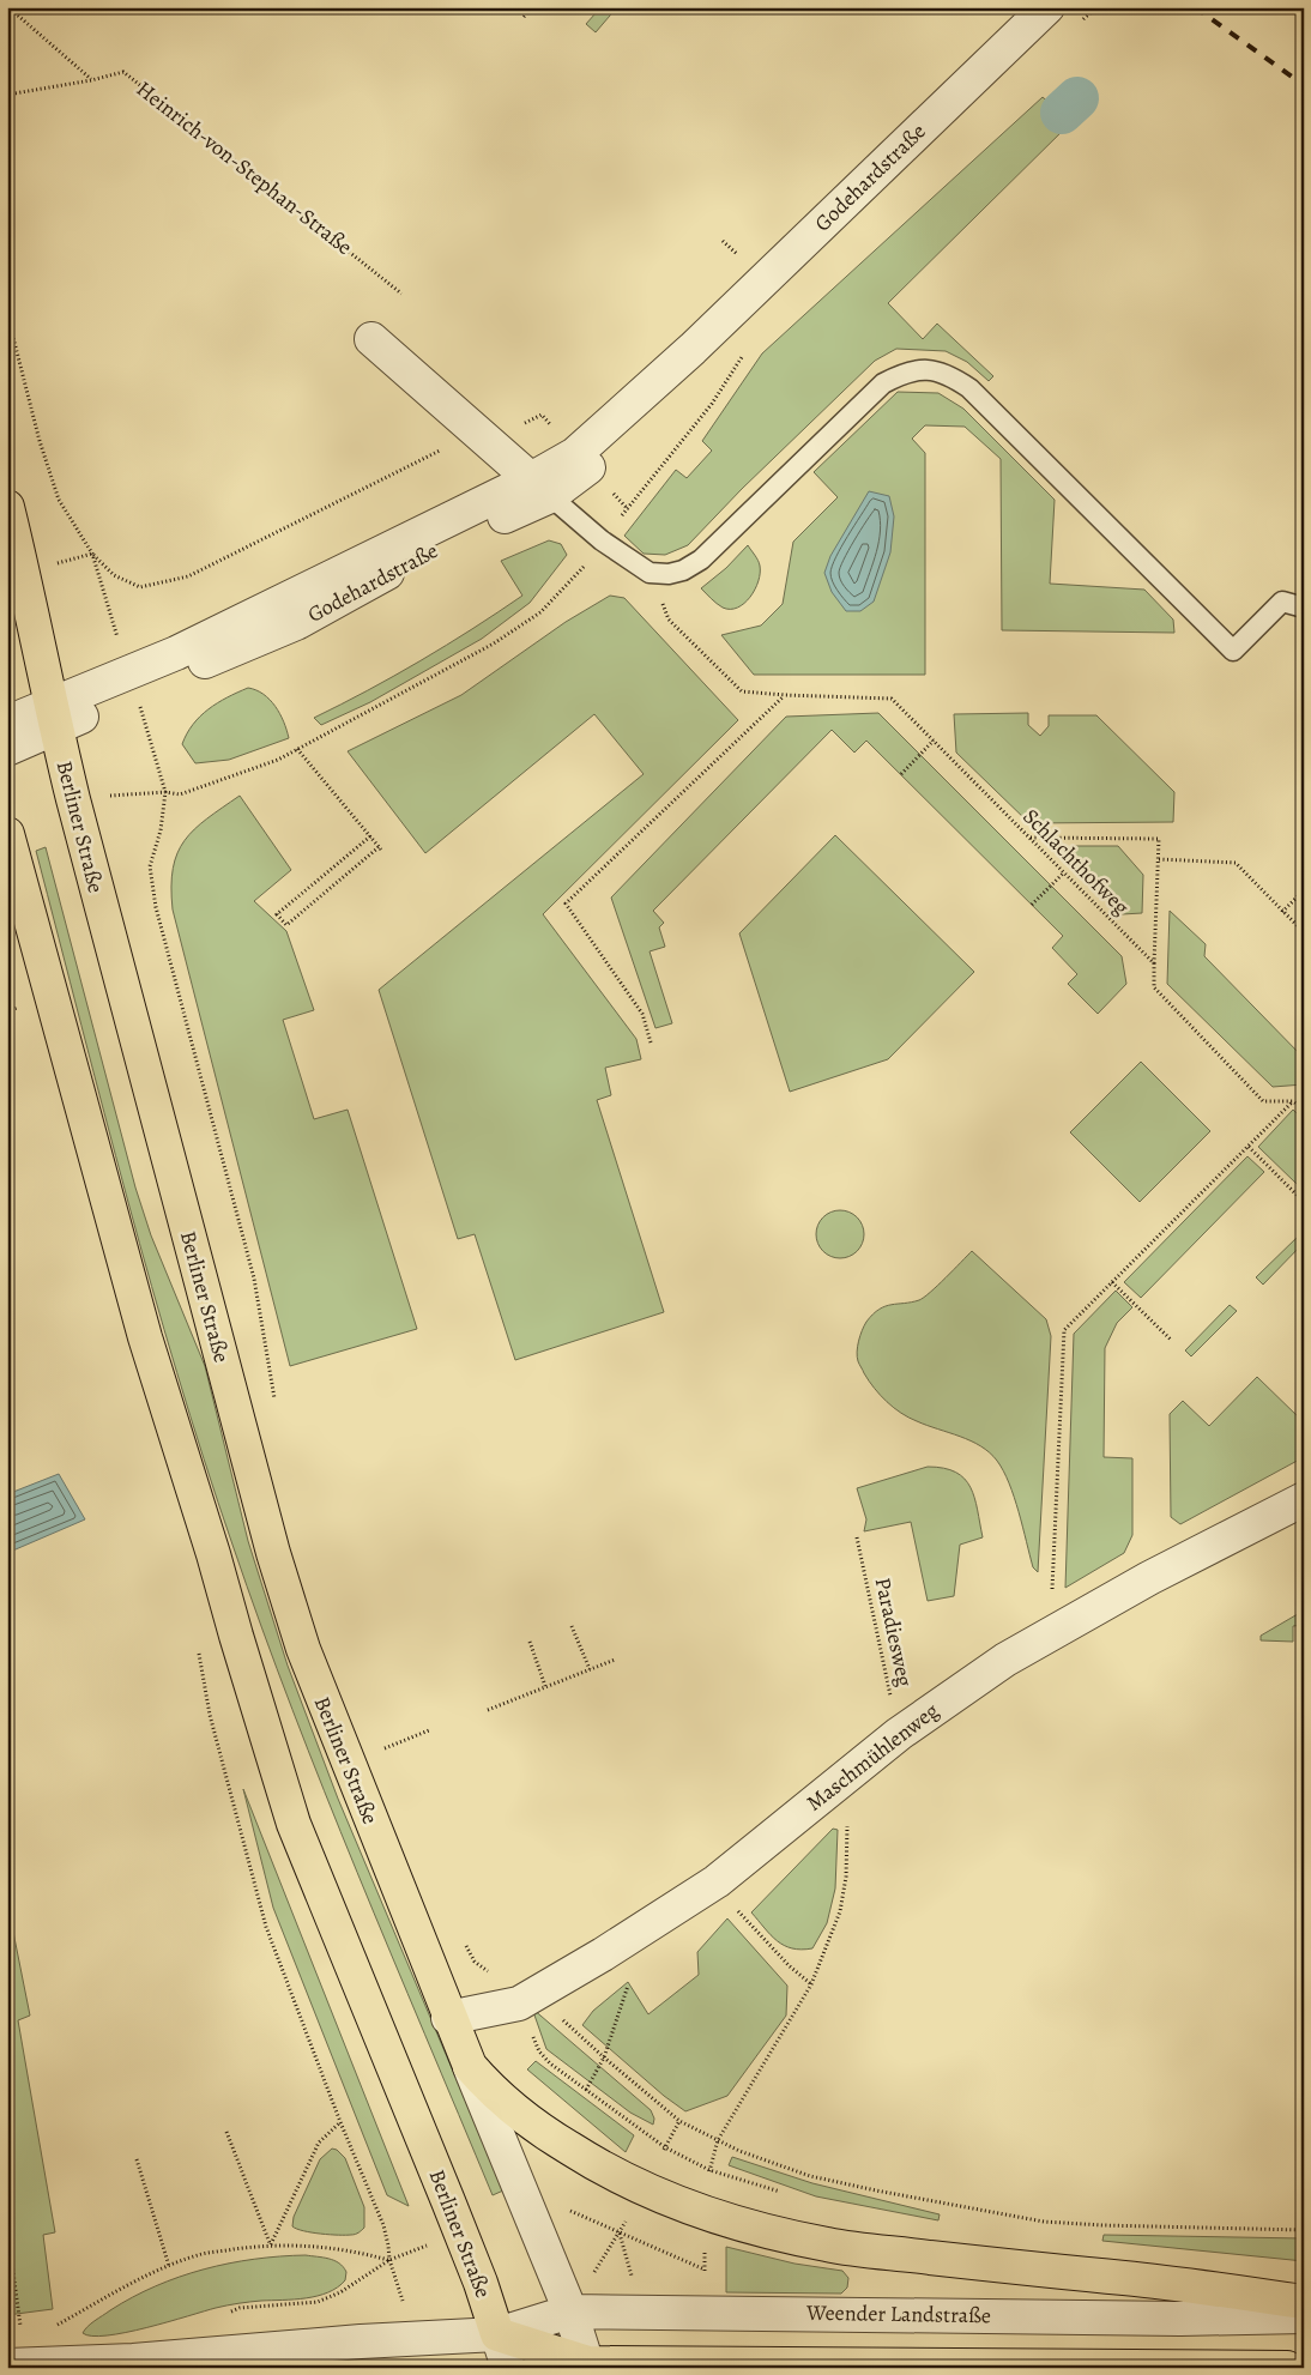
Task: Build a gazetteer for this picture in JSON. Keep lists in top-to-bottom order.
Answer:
{
  "streets": {
    "main road": ["Berliner Straße", "Weender Landstraße"],
    "street": ["Godehardstraße", "Maschmühlenweg"],
    "path": ["Heinrich-von-Stephan-Straße", "Schlachthofweg", "Paradiesweg"]
  },
  "crossings": [
    ["Godehardstraße", "Berliner Straße"],
    ["Berliner Straße", "Maschmühlenweg"],
    ["Berliner Straße", "Weender Landstraße"],
    ["Paradiesweg", "Maschmühlenweg"]
  ]
}
